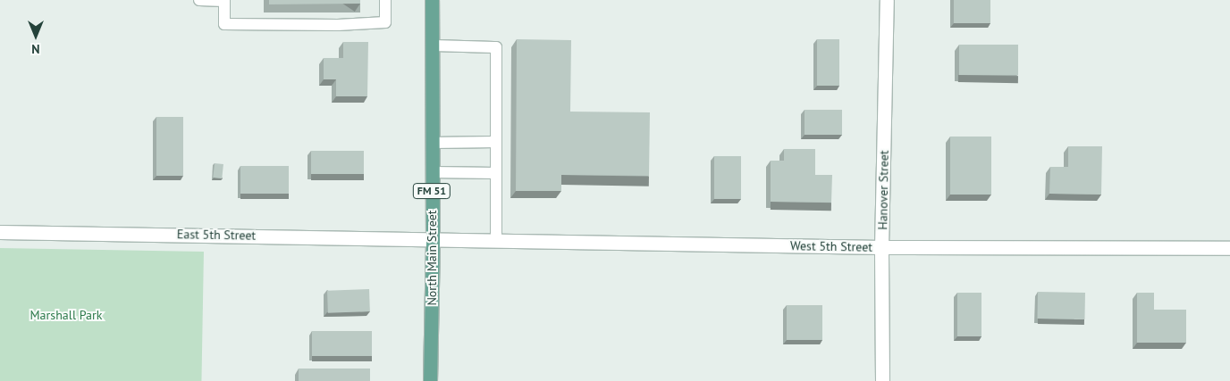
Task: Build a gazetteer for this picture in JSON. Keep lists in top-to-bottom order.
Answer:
{
  "streets": {
    "main road": ["FM 51", "North Main Street"],
    "street": ["Hanover Street", "East 5th Street", "West 5th Street"]
  },
  "crossings": [
    ["Hanover Street", "West 5th Street"],
    ["East 5th Street", "West 5th Street"],
    ["East 5th Street", "North Main Street"],
    ["West 5th Street", "North Main Street"]
  ],
  "parks": ["Marshall Park"],
  "north": "bottom"
}
